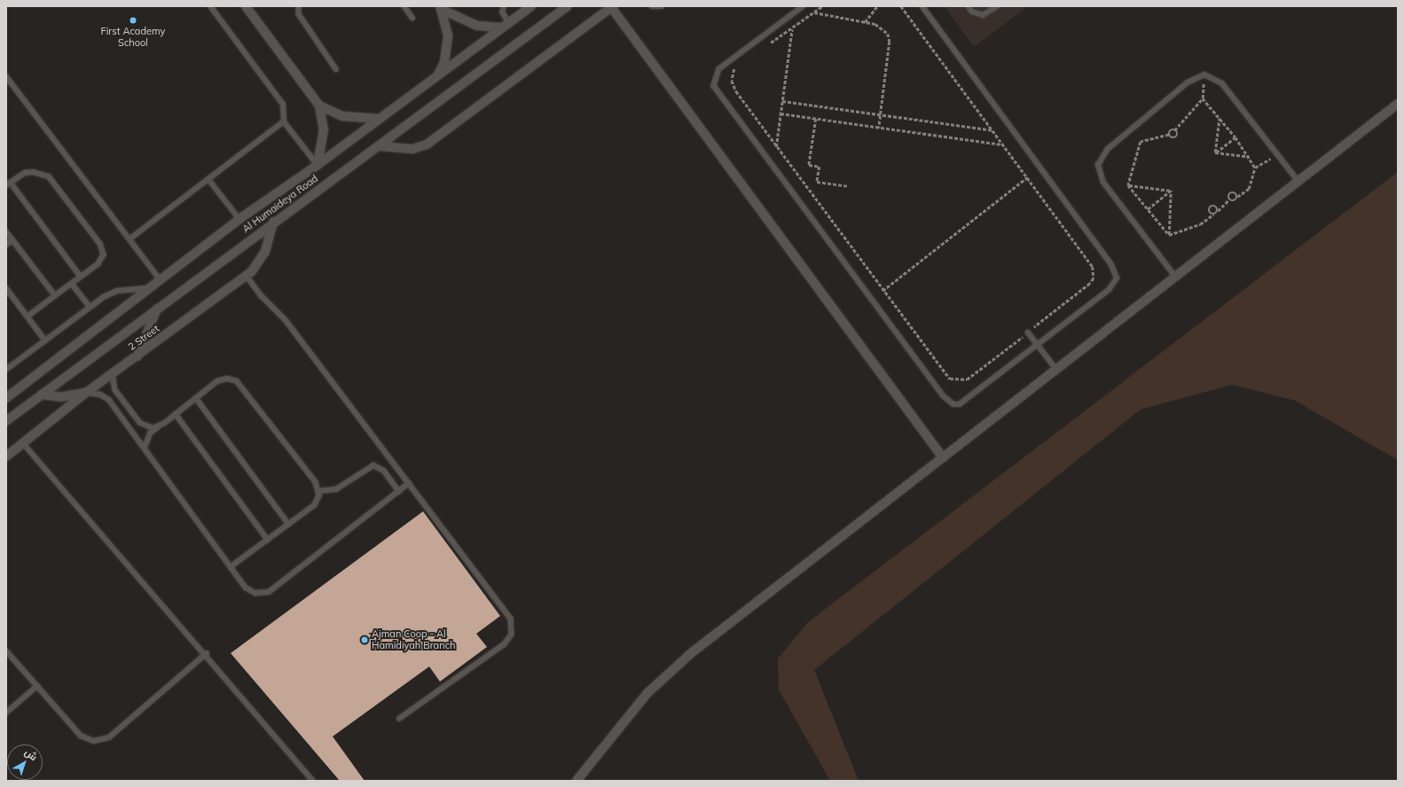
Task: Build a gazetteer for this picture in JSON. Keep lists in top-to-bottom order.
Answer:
{
  "streets": {
    "street": ["Al Humaideya Road", "2 Street"]
  },
  "crossings": [
    ["Al Humaideya Road", "2 Street"]
  ],
  "places": ["First Academy School", "Ajman Coop - Al Hamidiyah Branch"],
  "north": "top right"
}
